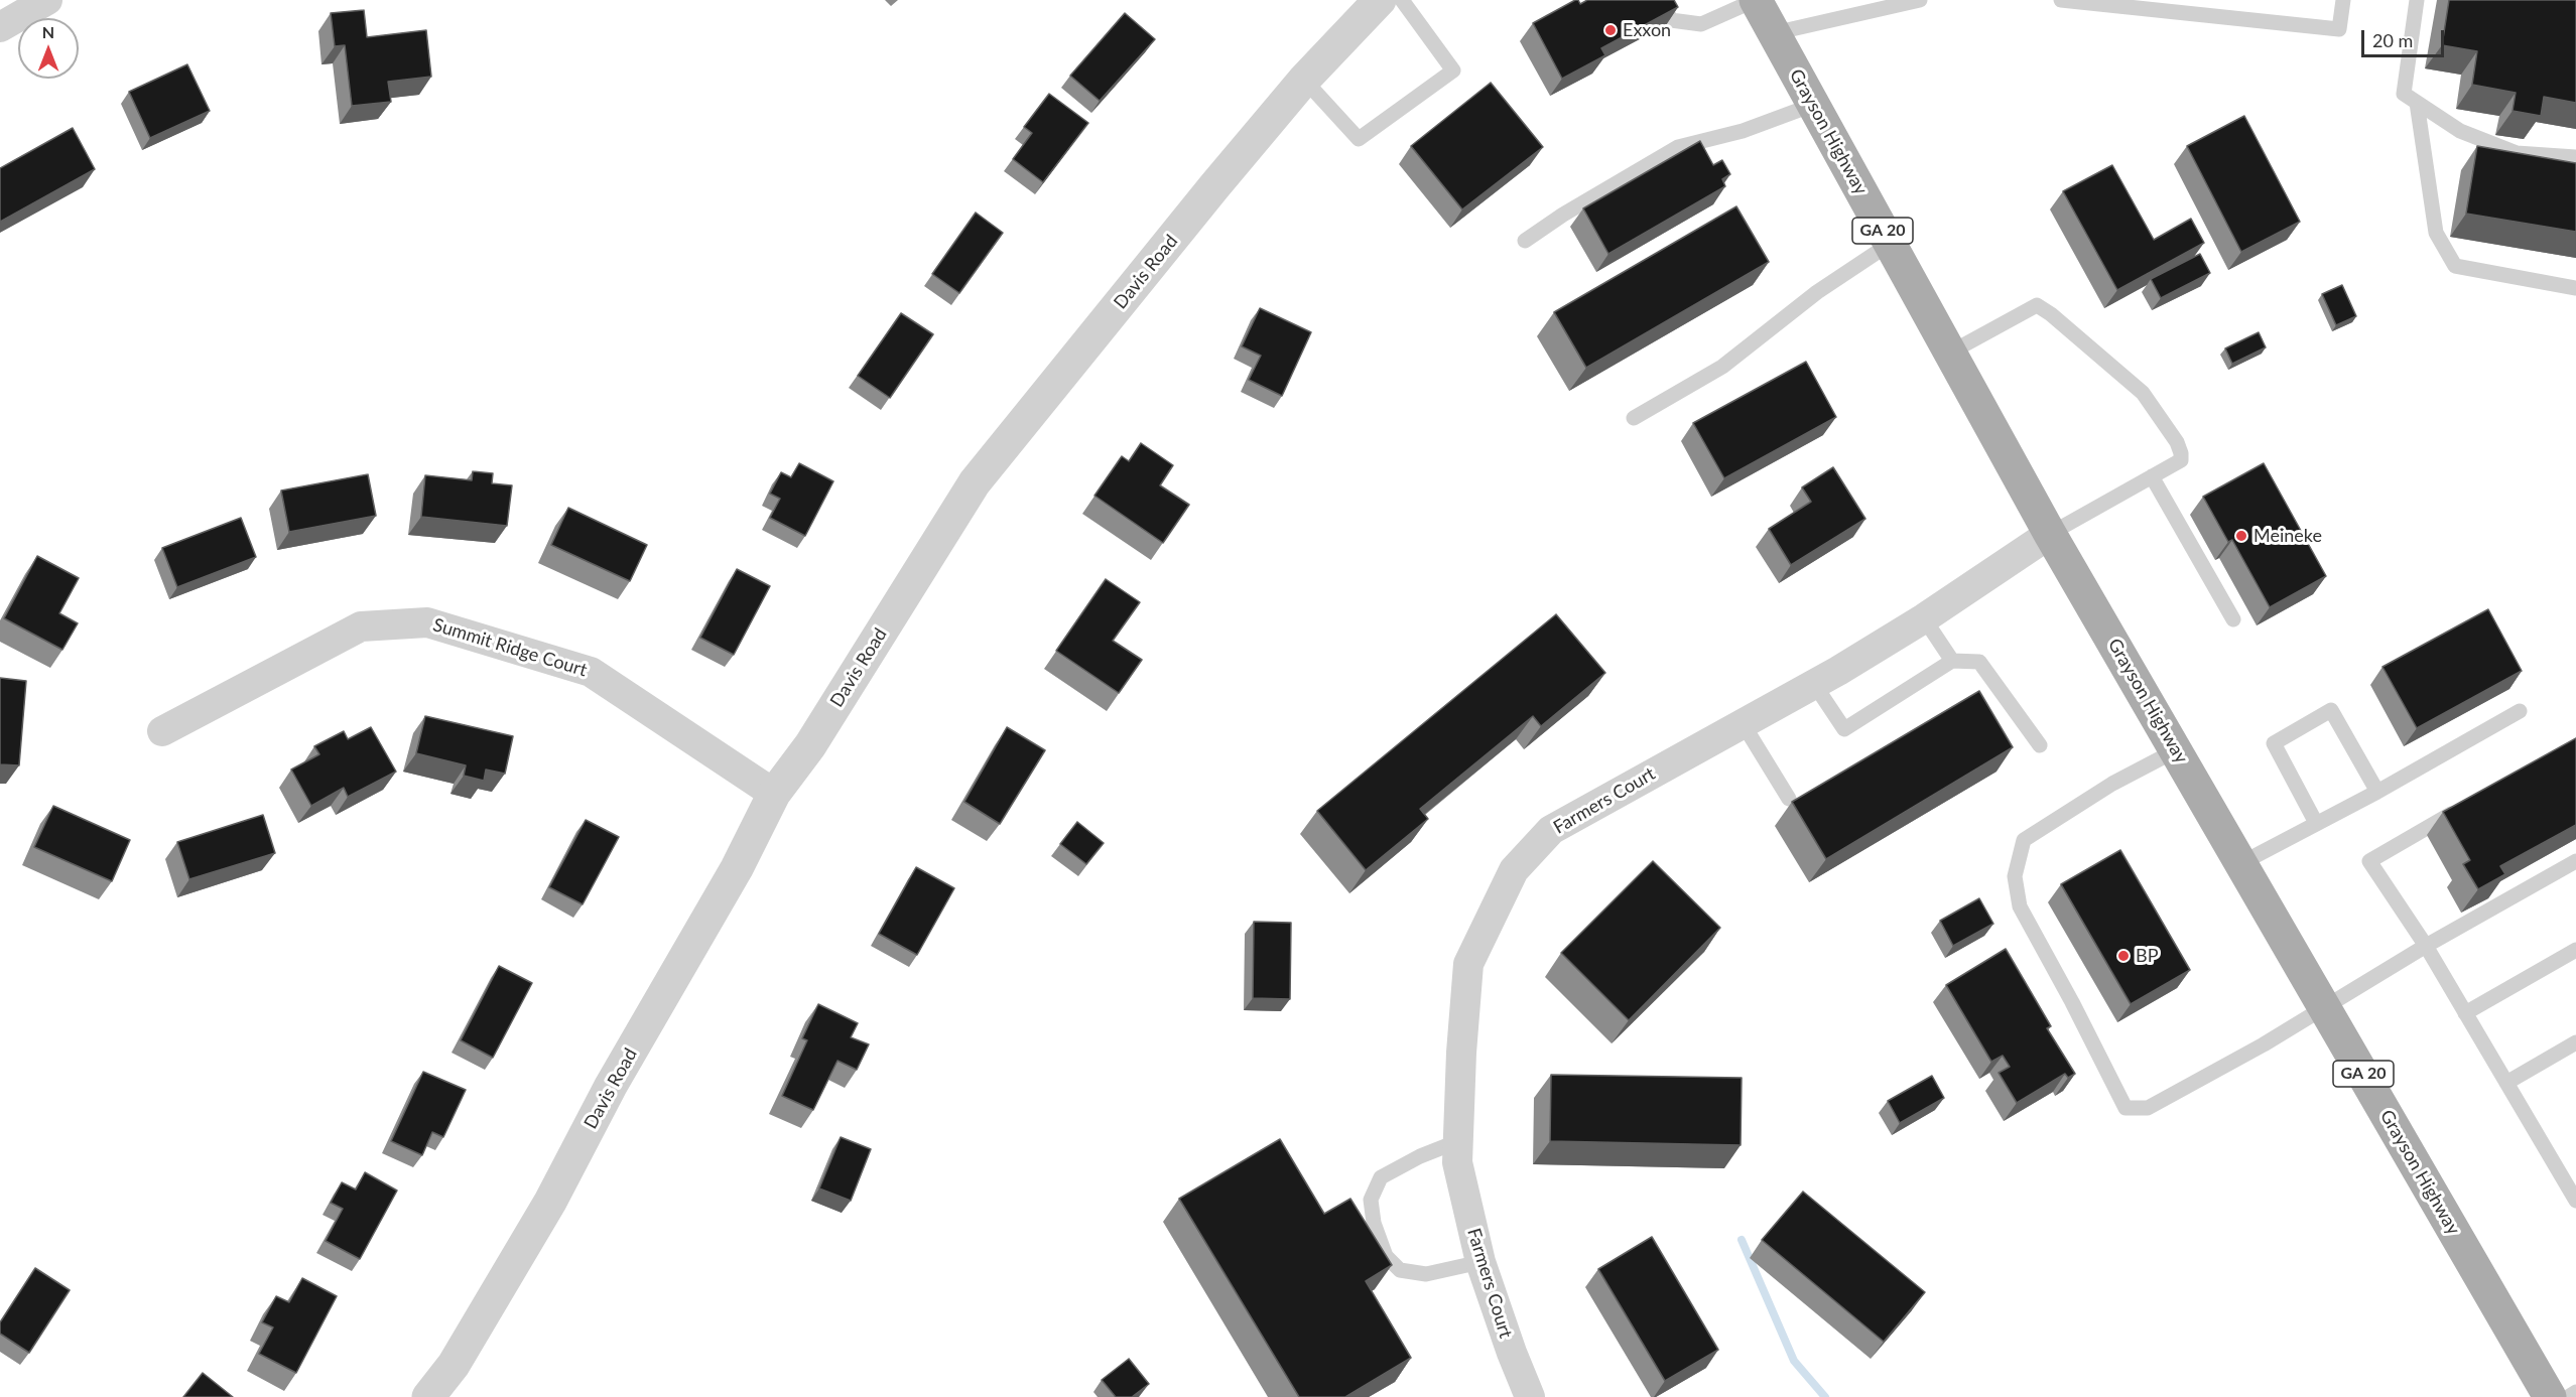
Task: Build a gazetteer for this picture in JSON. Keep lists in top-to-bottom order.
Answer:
{
  "streets": {
    "main road": ["Grayson Highway", "GA 20"],
    "street": ["Davis Road", "Summit Ridge Court", "Farmers Court"]
  },
  "crossings": [
    ["Grayson Highway", "Farmers Court"],
    ["Davis Road", "Summit Ridge Court"]
  ],
  "places": ["Exxon", "Meineke", "BP"],
  "scale_bar": "20 m",
  "north": "top"
}
